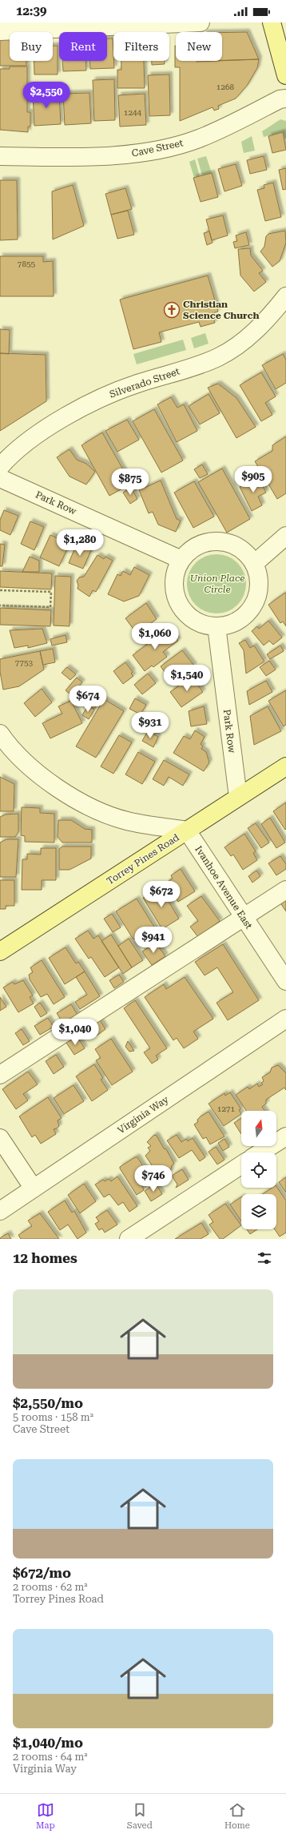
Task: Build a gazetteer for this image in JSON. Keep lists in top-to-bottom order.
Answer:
{
  "streets": {
    "main road": ["Torrey Pines Road"],
    "street": [
      "Cave Street",
      "Silverado Street",
      "Park Row",
      "Ivanhoe Avenue East",
      "Virginia Way"
    ]
  },
  "crossings": [
    ["Park Row", "Torrey Pines Road"],
    ["Torrey Pines Road", "Ivanhoe Avenue East"]
  ],
  "parks": ["Union Place Circle"],
  "places": {
    "church": ["Christian Science Church"]
  },
  "house_numbers": [
    "1268",
    "1244",
    "7855",
    "7753",
    "1271"
  ],
  "north": "top",
  "page": {
    "status": "12:39",
    "chip": [
      "Buy",
      "Rent",
      "Filters",
      "New"
    ],
    "price": [
      "$2,550",
      "$905",
      "$875",
      "$1,280",
      "$1,060",
      "$1,540",
      "$674",
      "$931",
      "$672",
      "$941",
      "$1,040",
      "$746"
    ],
    "heading": "12 homes",
    "list": [
      {
        "name": "$2,550/mo",
        "note": "5 rooms · 158 m² · Cave Street"
      },
      {
        "name": "$672/mo",
        "note": "2 rooms · 62 m² · Torrey Pines Road"
      },
      {
        "name": "$1,040/mo",
        "note": "2 rooms · 64 m² · Virginia Way"
      }
    ],
    "tabs": ["Map", "Saved", "Home"]
  }
}
